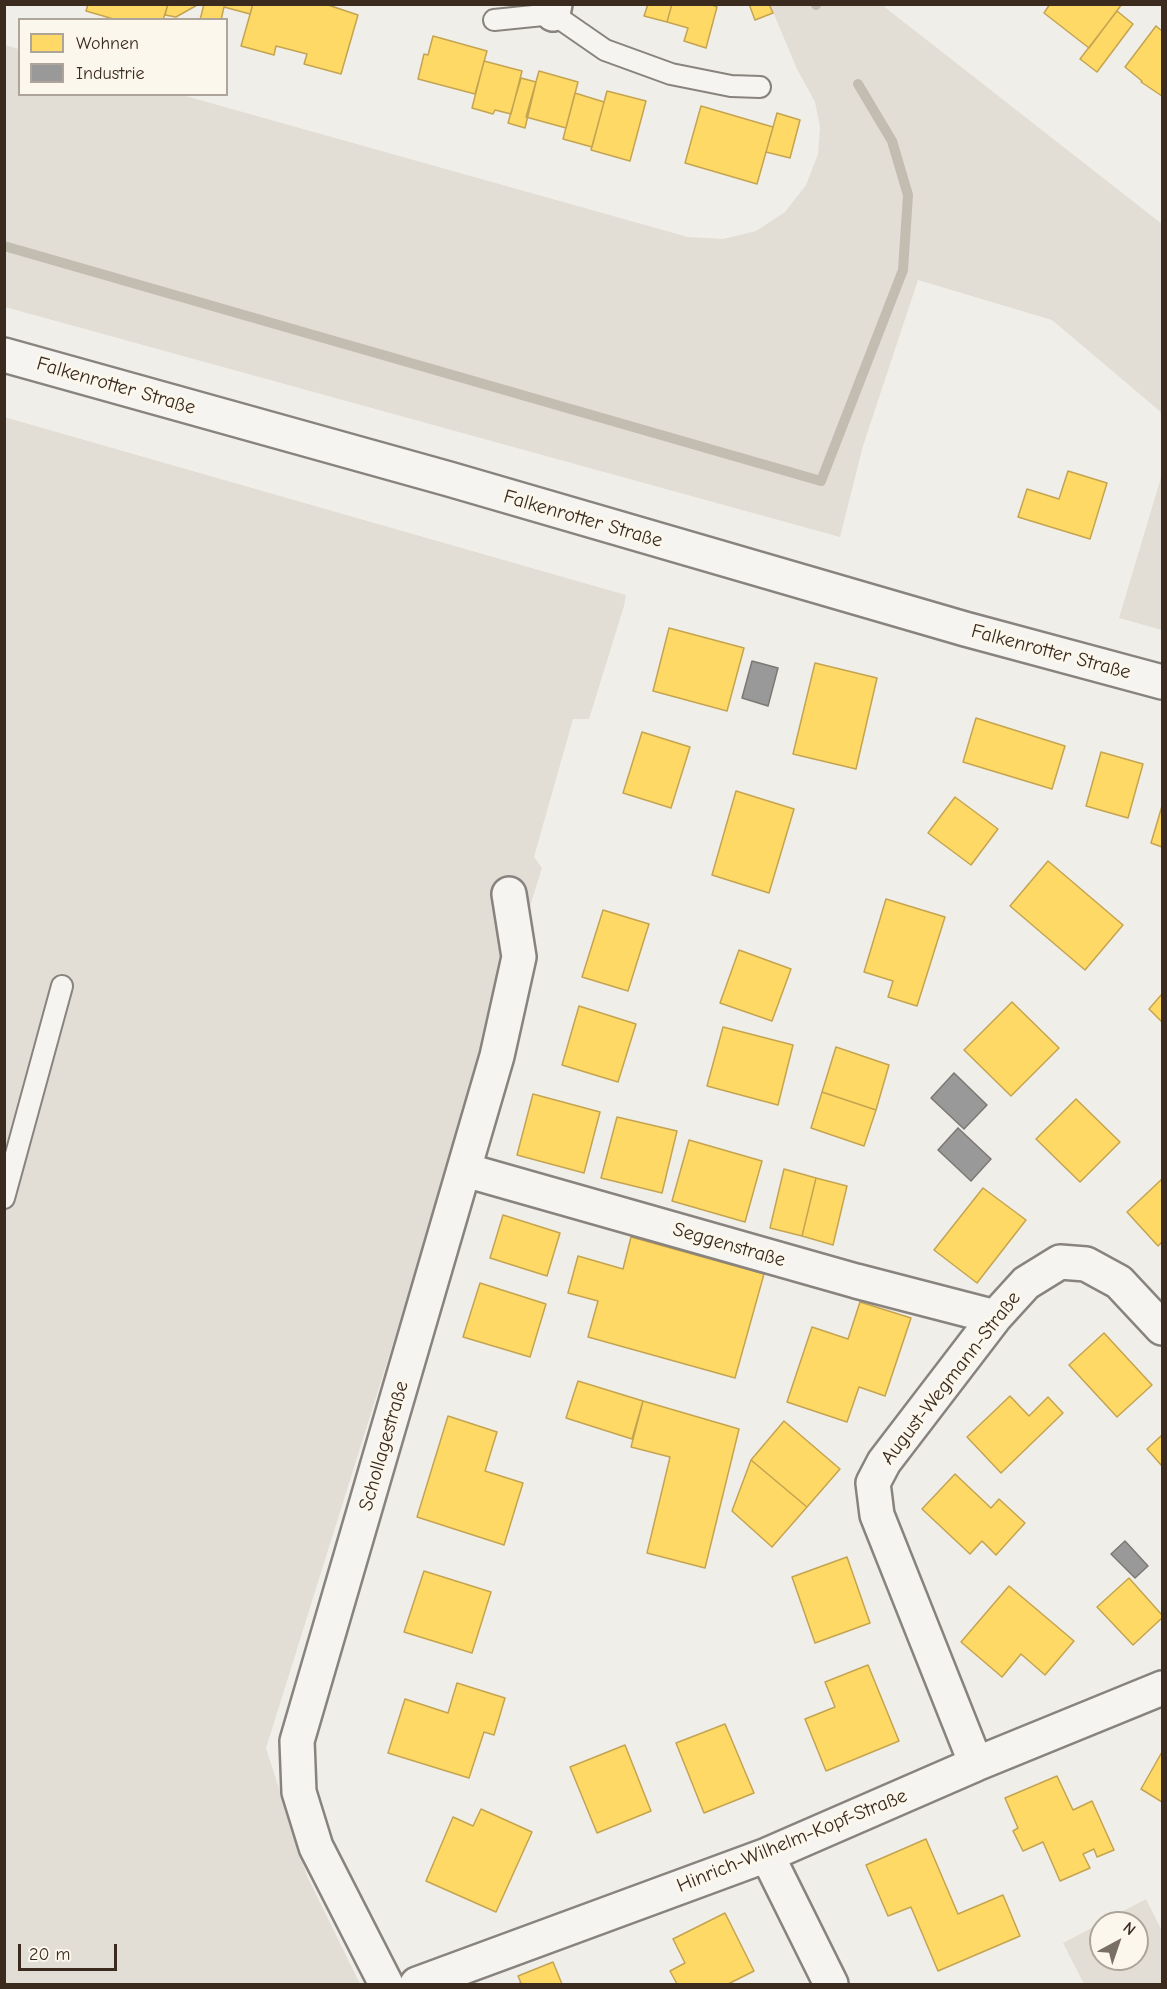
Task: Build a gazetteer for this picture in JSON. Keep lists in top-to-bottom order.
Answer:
{
  "streets": {
    "street": [
      "Falkenrotter Straße",
      "Seggenstraße",
      "August-Wegmann-Straße",
      "Schollagestraße",
      "Hinrich-Wilhelm-Kopf-Straße"
    ]
  },
  "crossings": [
    ["Seggenstraße", "August-Wegmann-Straße"],
    ["Seggenstraße", "Schollagestraße"],
    ["August-Wegmann-Straße", "Hinrich-Wilhelm-Kopf-Straße"]
  ],
  "legend": ["Wohnen", "Industrie"],
  "scale_bar": "20 m",
  "north": "top right"
}
